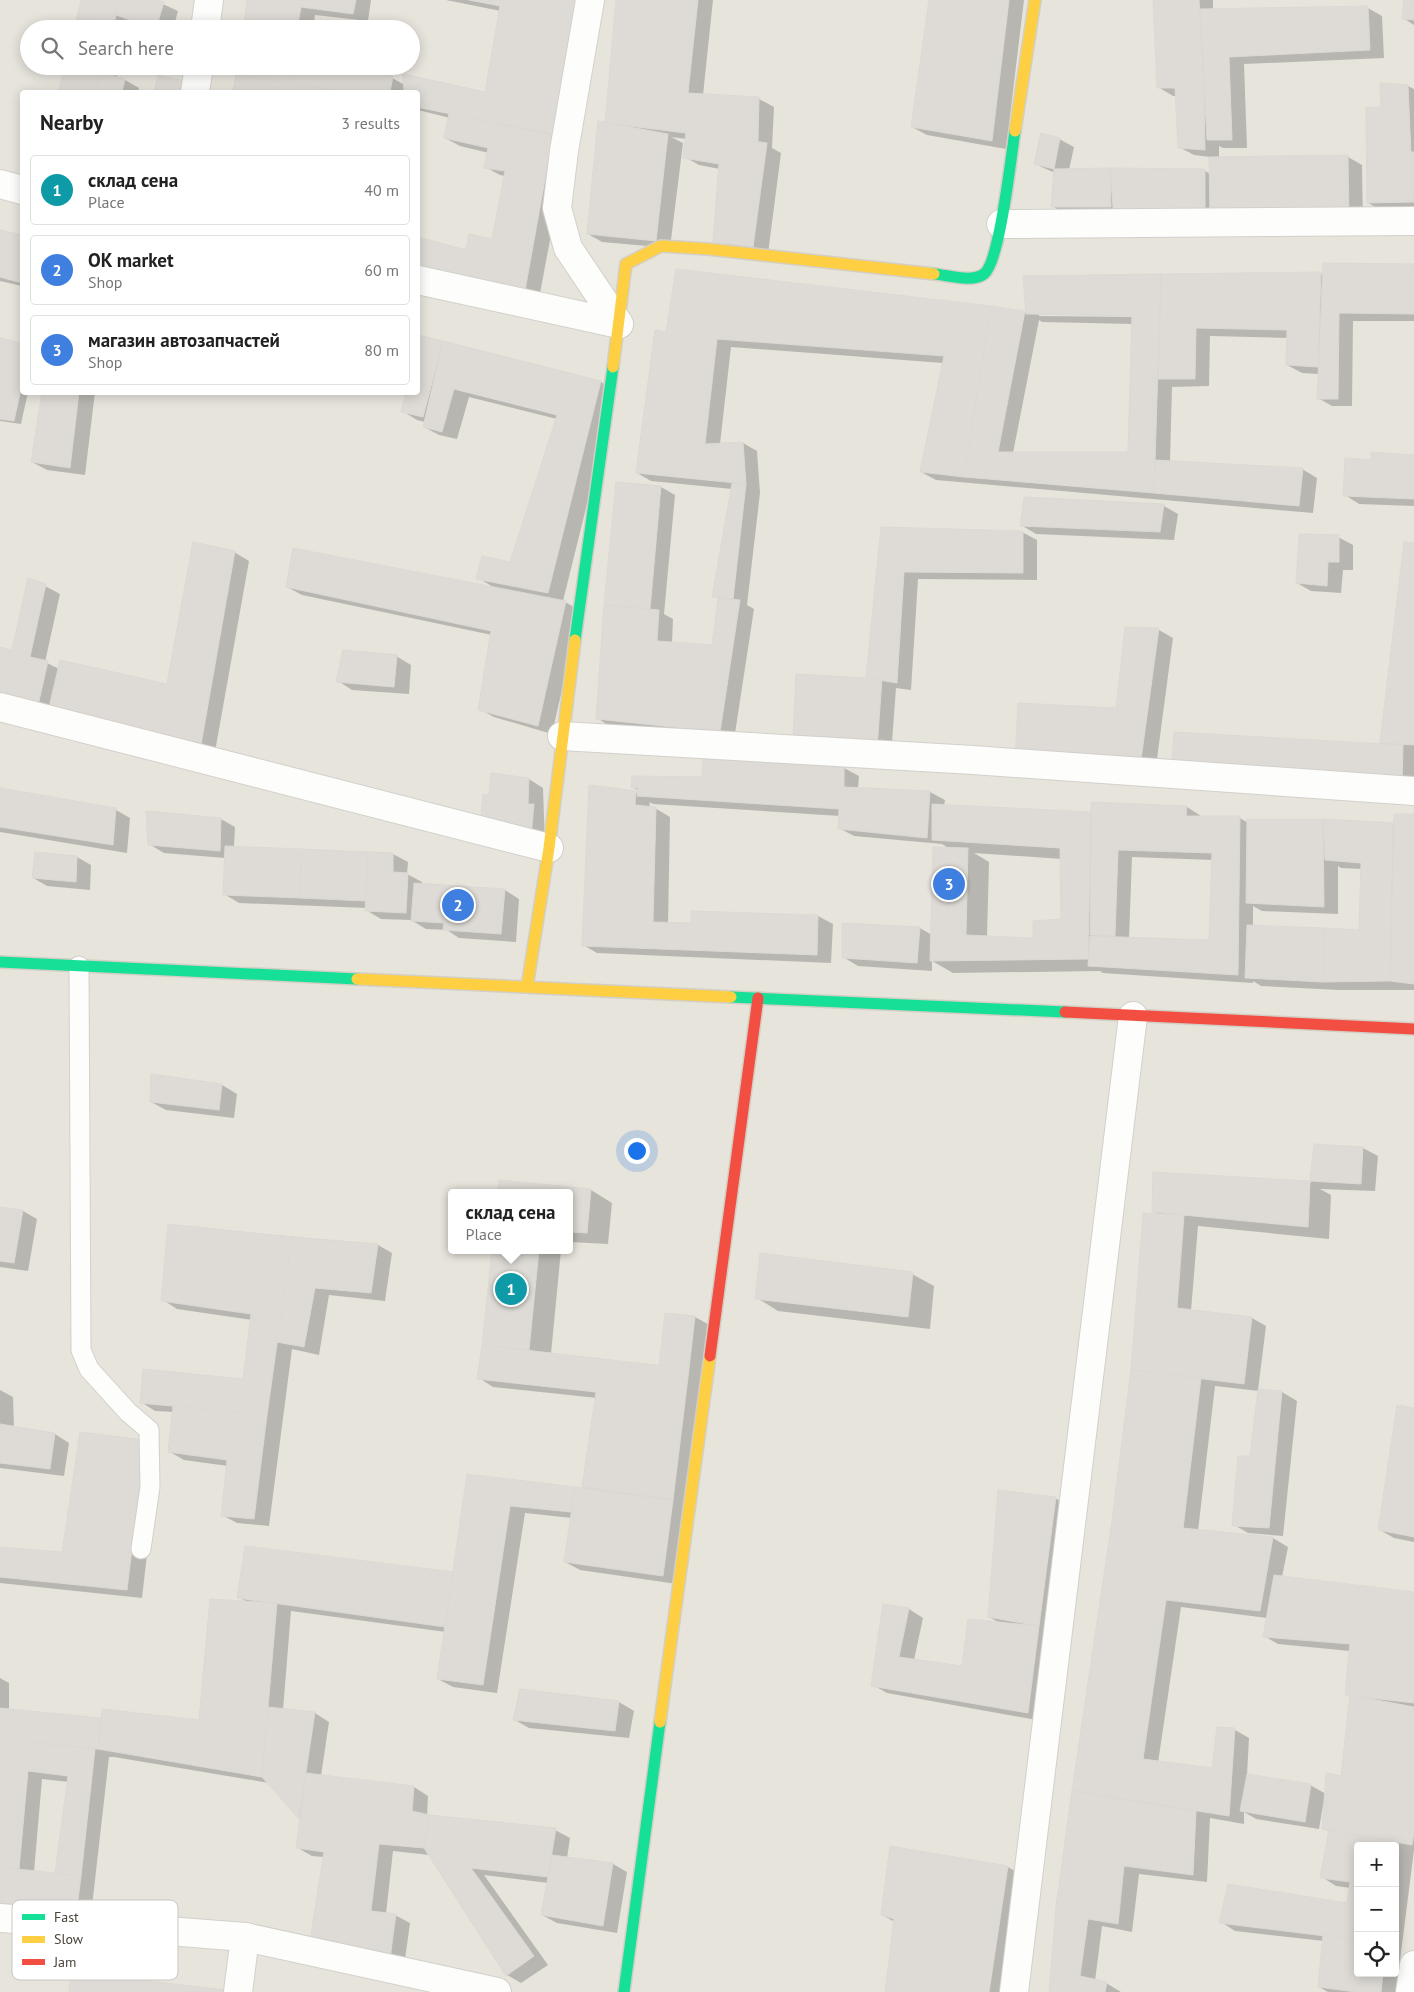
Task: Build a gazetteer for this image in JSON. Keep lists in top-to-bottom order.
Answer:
{
  "legend": ["Fast", "Slow", "Jam"],
  "page": {
    "search": "Search here",
    "heading": ["Nearby", "3 results"],
    "list": [
      {
        "mark": "1",
        "name": "склад сена",
        "note": "Place",
        "value": "40 m"
      },
      {
        "mark": "2",
        "name": "OK market",
        "note": "Shop",
        "value": "60 m"
      },
      {
        "mark": "3",
        "name": "магазин автозапчастей",
        "note": "Shop",
        "value": "80 m"
      }
    ],
    "pins": ["3", "2", "1"],
    "popup": ["склад сена", "Place"],
    "map_buttons": ["+", "−"]
  }
}
